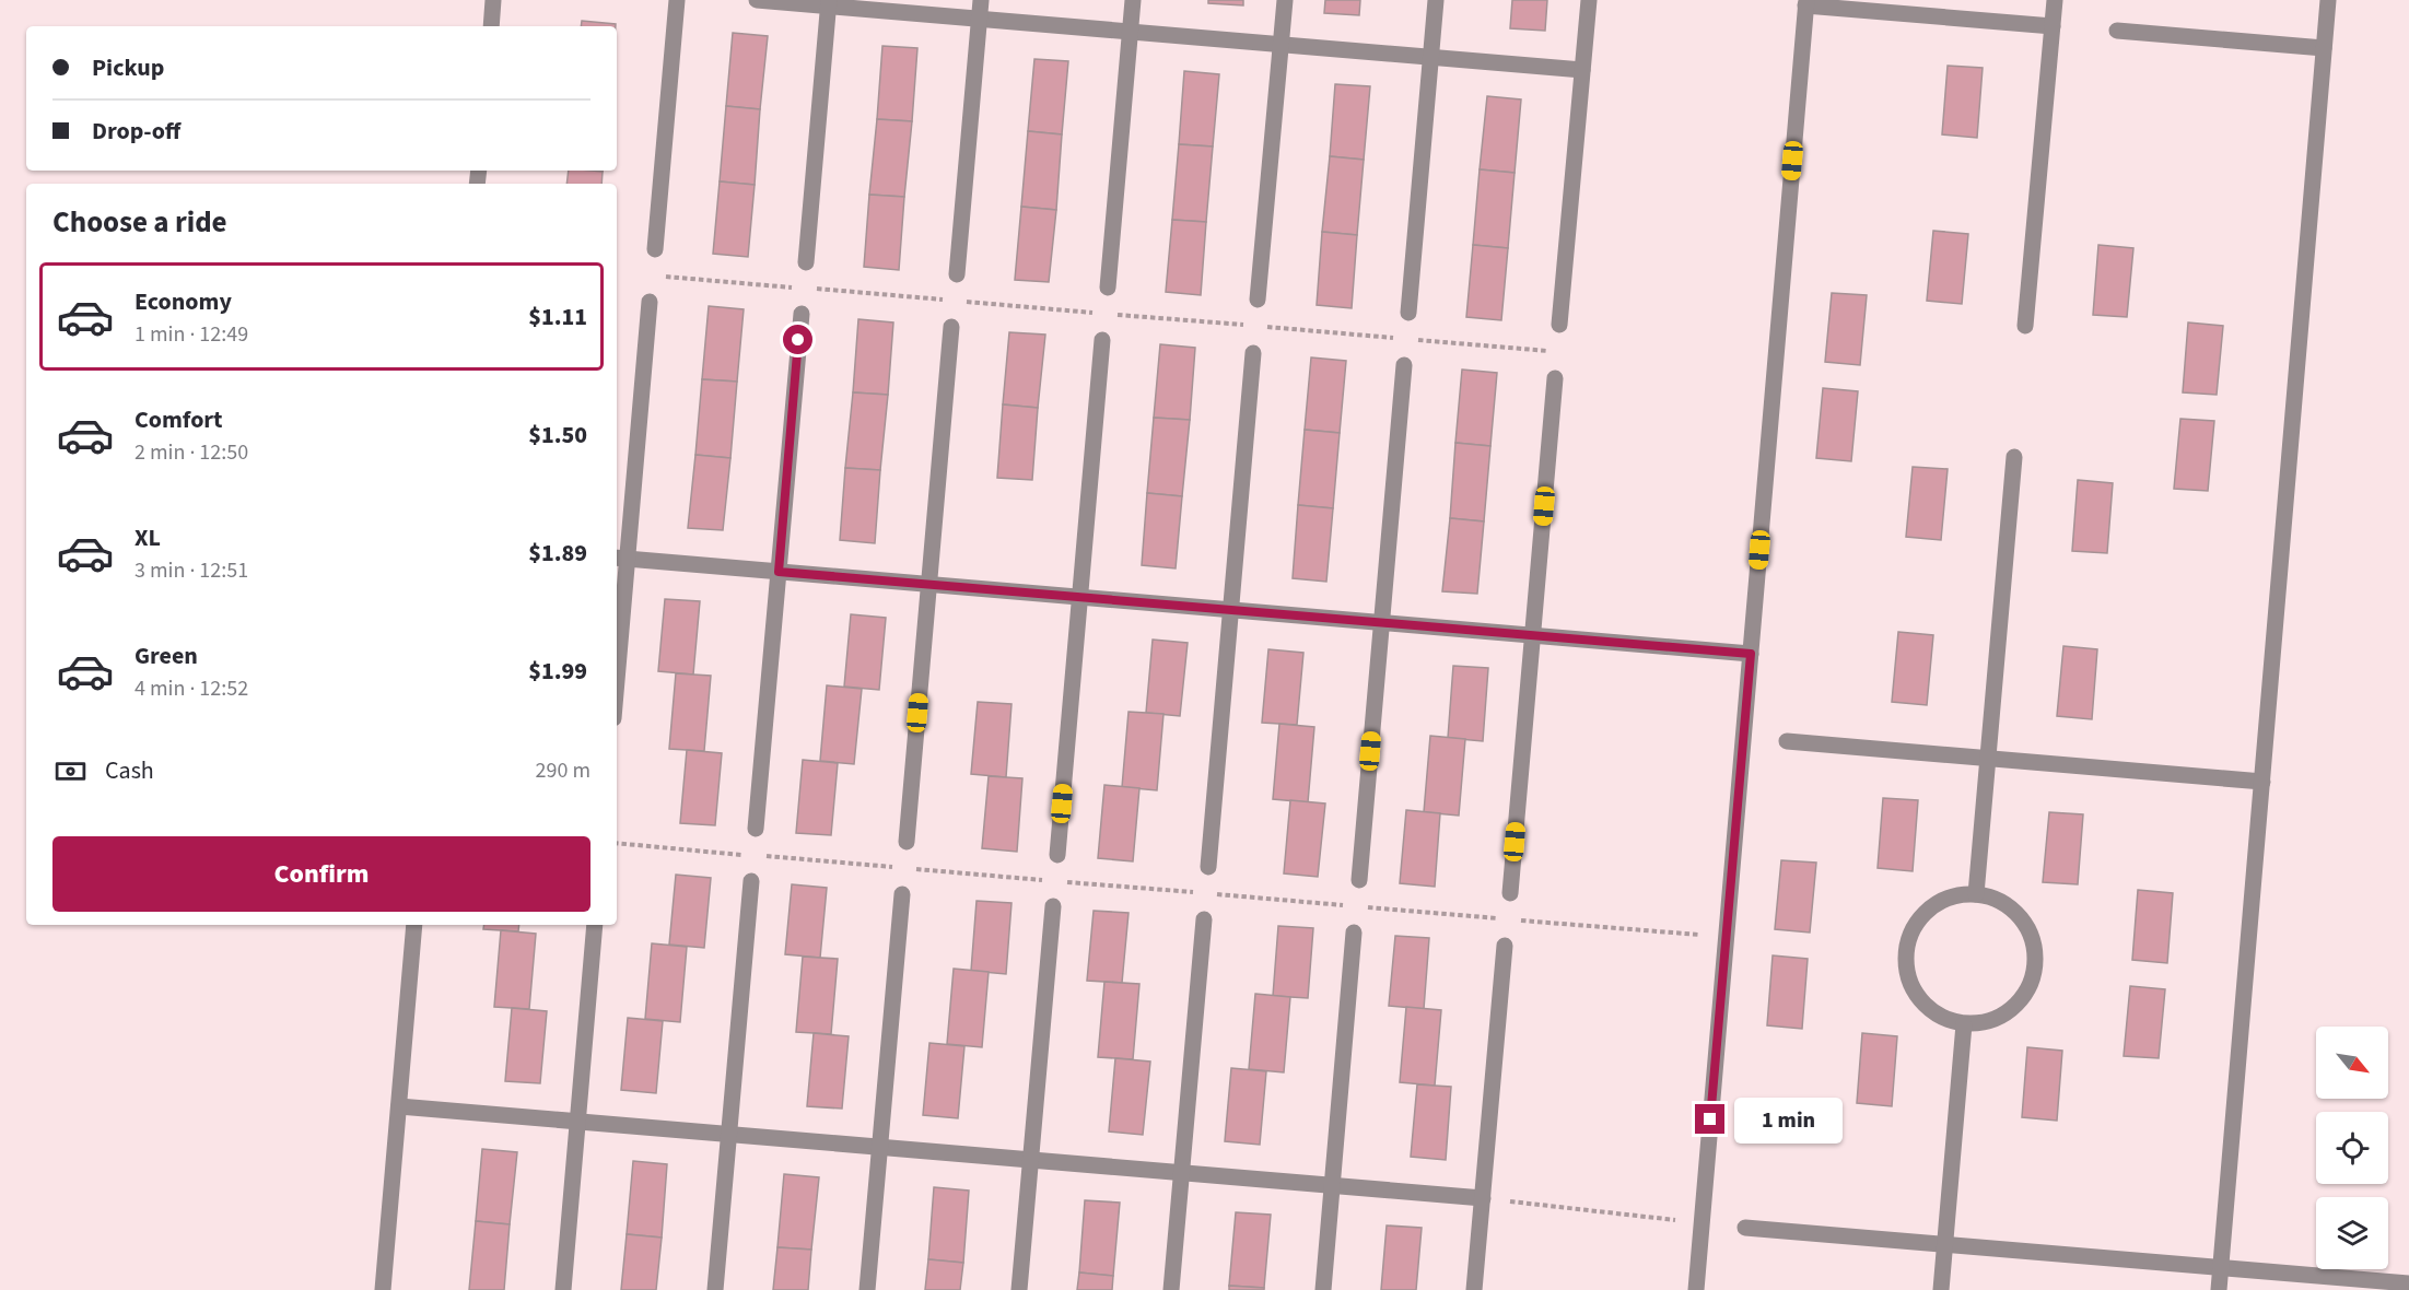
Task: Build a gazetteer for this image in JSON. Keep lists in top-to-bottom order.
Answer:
{
  "north": "bottom right",
  "page": {
    "banner": ["Pickup", "Drop-off"],
    "heading": "Choose a ride",
    "list": [
      {
        "name": "Economy",
        "note": "1 min · 12:49",
        "value": "$1.11"
      },
      {
        "name": "Comfort",
        "note": "2 min · 12:50",
        "value": "$1.50"
      },
      {
        "name": "XL",
        "note": "3 min · 12:51",
        "value": "$1.89"
      },
      {
        "name": "Green",
        "note": "4 min · 12:52",
        "value": "$1.99"
      }
    ],
    "pay": ["Cash", "290 m"],
    "buttons": "Confirm",
    "bubble": "1 min"
  }
}
